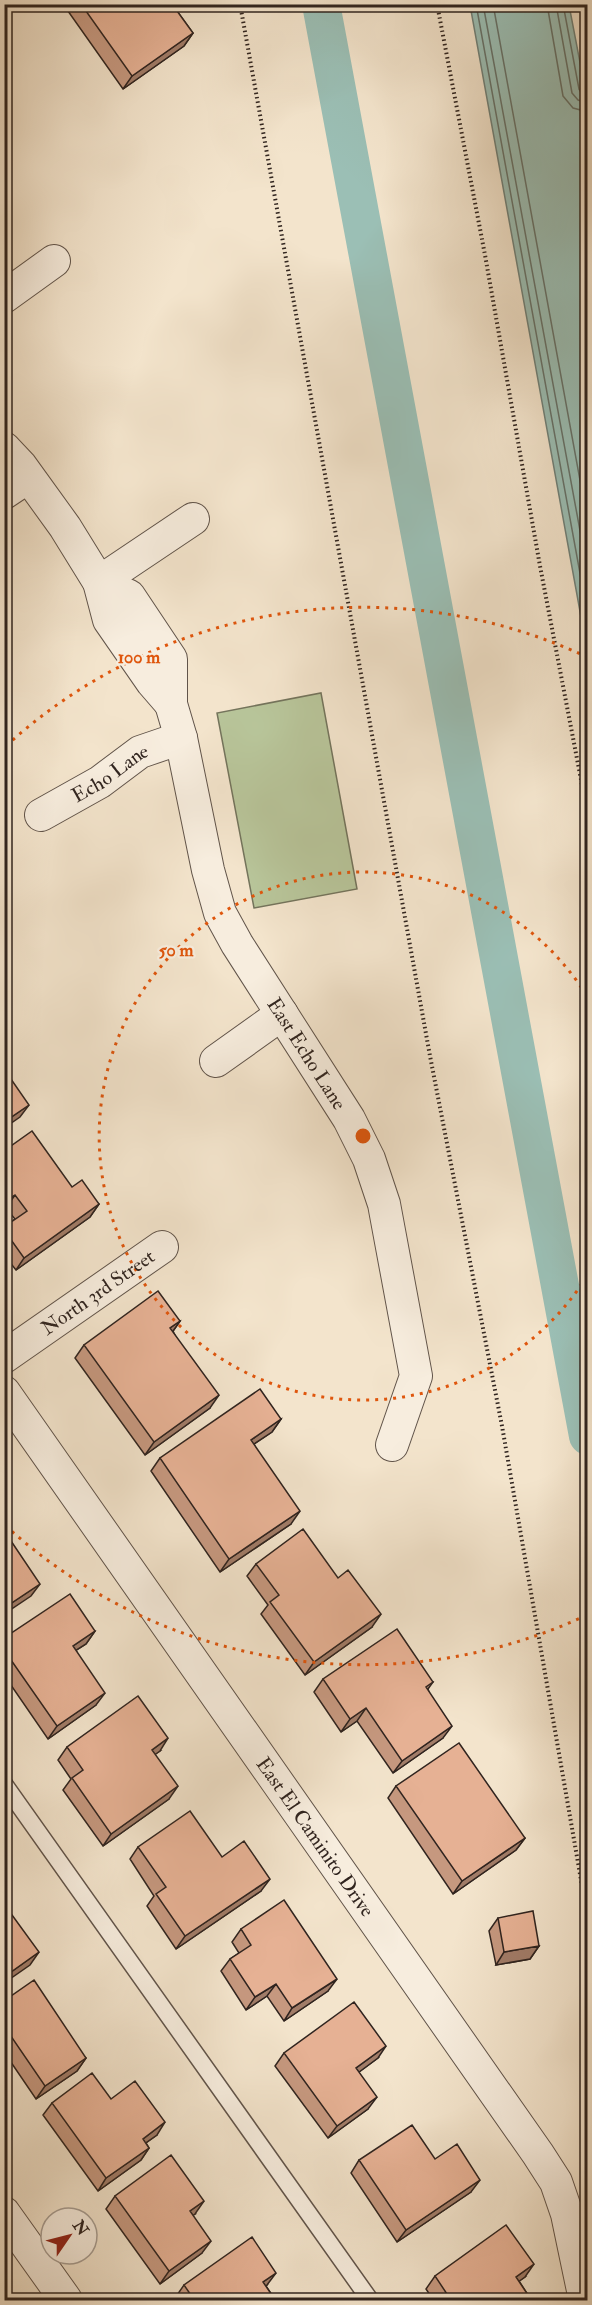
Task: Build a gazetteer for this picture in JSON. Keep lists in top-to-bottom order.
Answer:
{
  "streets": {
    "street": [
      "Echo Lane",
      "East Echo Lane",
      "North 3rd Street",
      "East El Caminito Drive"
    ]
  },
  "crossings": [
    ["Echo Lane", "East Echo Lane"]
  ],
  "north": "top right",
  "rings": ["100 m", "50 m"]
}
